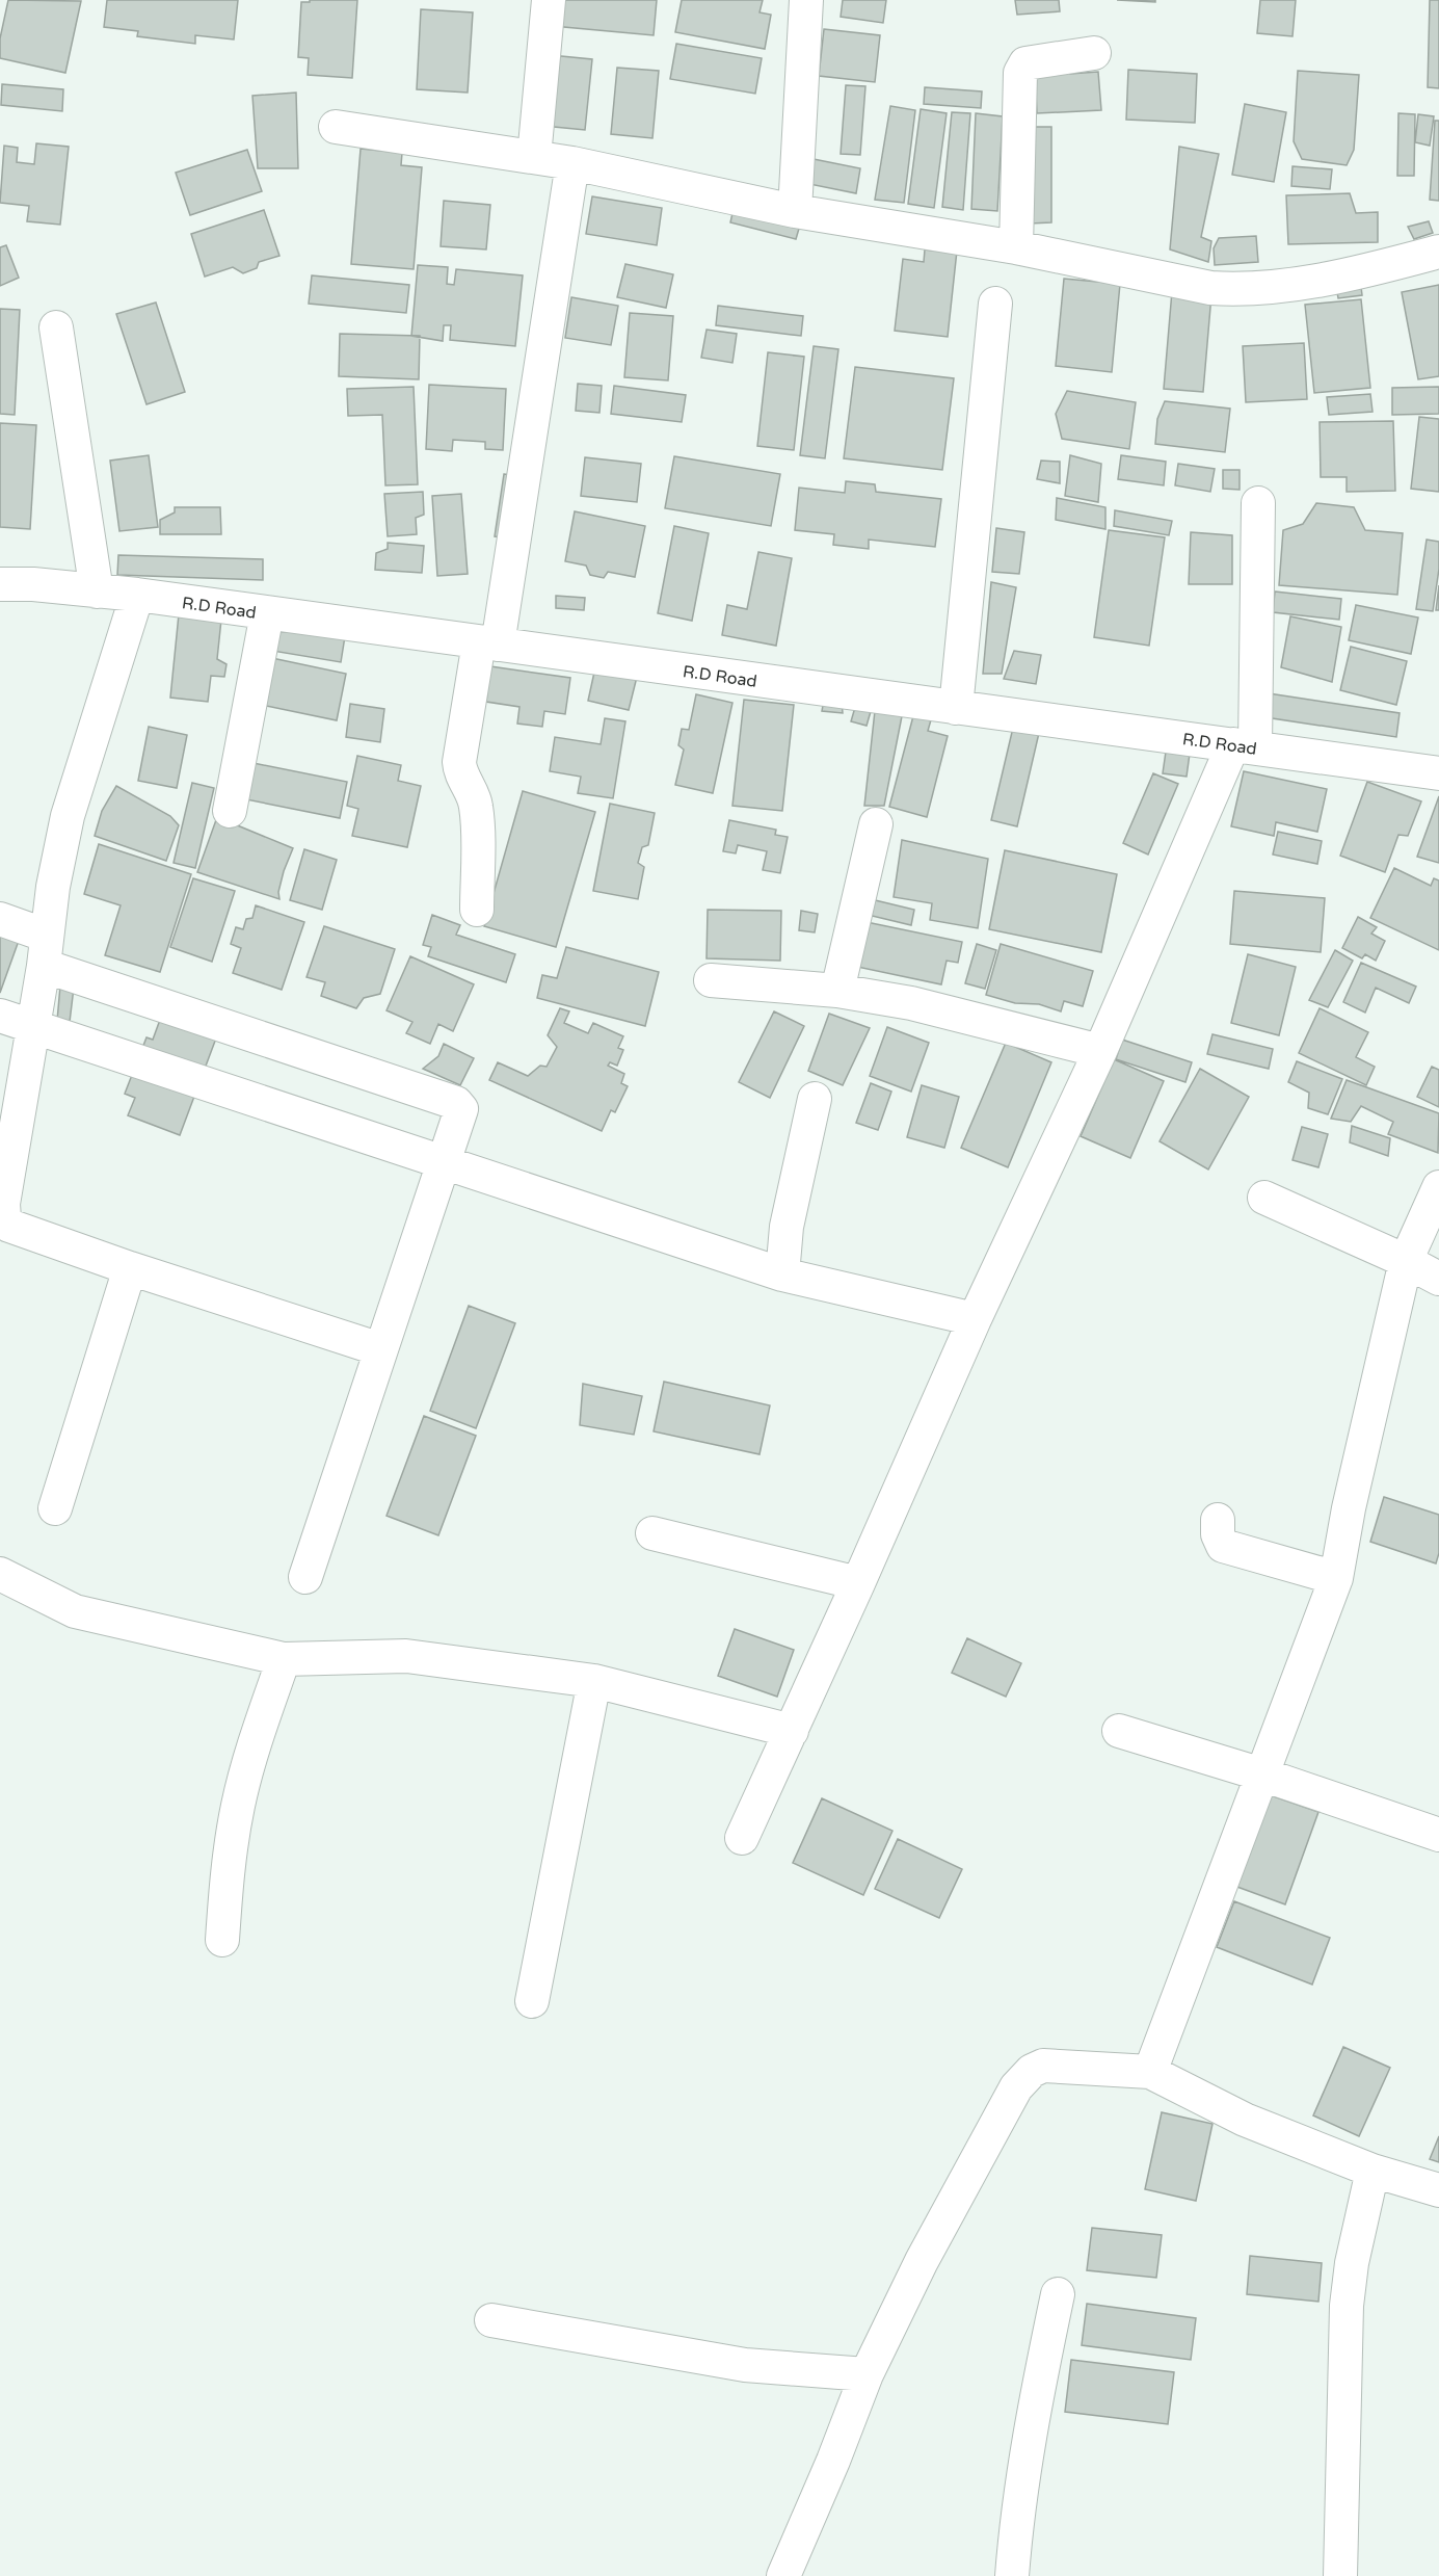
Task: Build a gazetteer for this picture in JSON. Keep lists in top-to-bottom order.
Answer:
{
  "streets": {
    "street": ["R.D Road"]
  }
}
